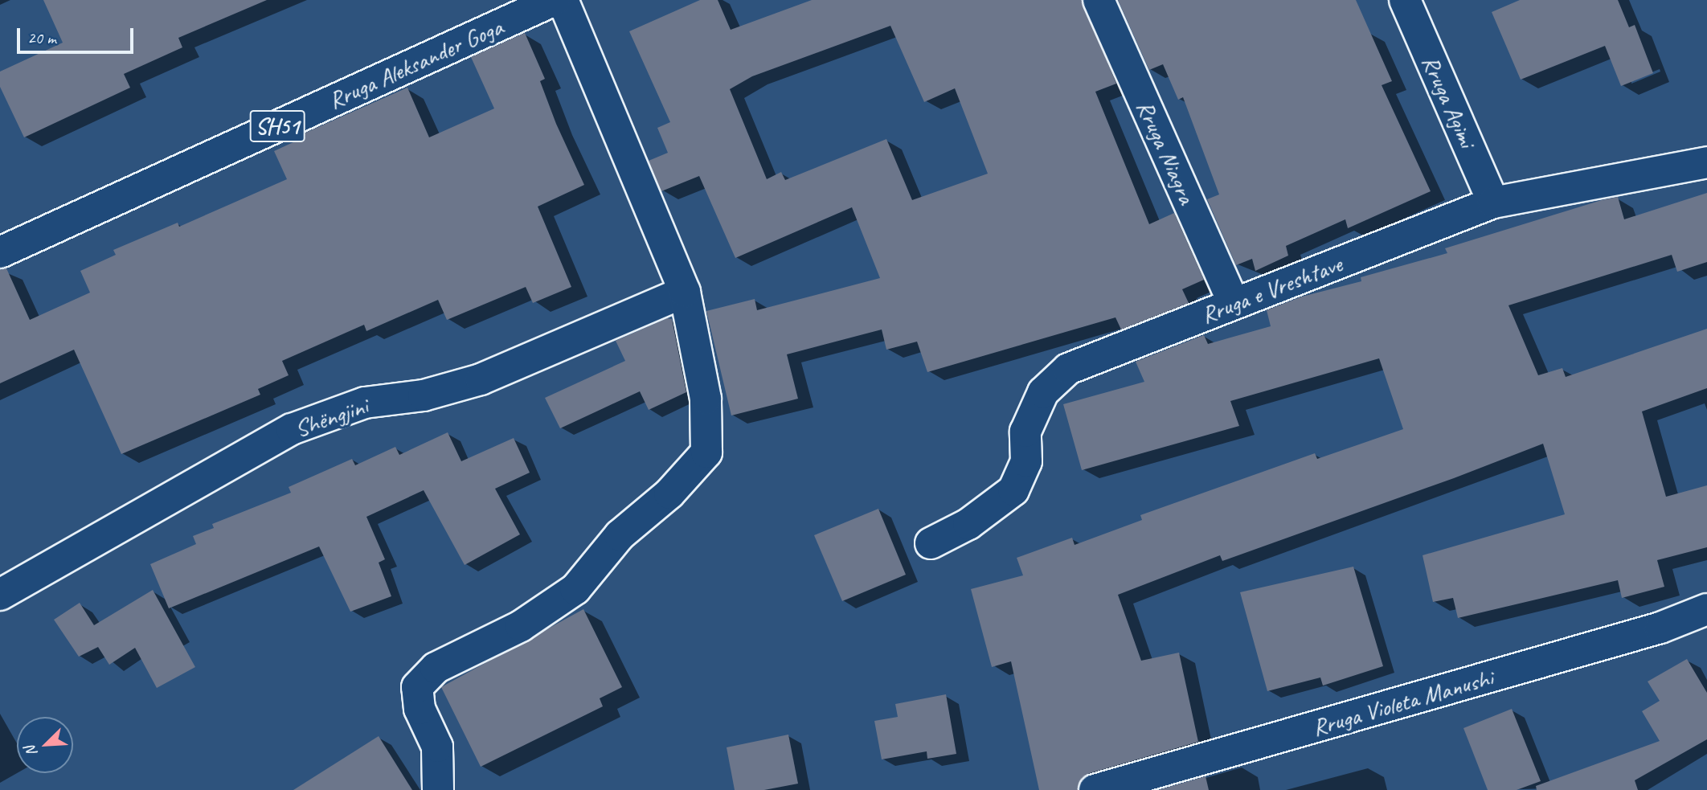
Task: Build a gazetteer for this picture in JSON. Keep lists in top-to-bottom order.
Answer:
{
  "streets": {
    "street": [
      "Rruga Aleksander Goga",
      "Rruga Agimi",
      "SH51",
      "Rruga Niagra",
      "Rruga e Vreshtave",
      "Shëngjini",
      "Rruga Violeta Manushi"
    ]
  },
  "crossings": [
    ["Rruga Agimi", "Rruga e Vreshtave"],
    ["Rruga Niagra", "Rruga e Vreshtave"]
  ],
  "scale_bar": "20 m",
  "north": "bottom left"
}
